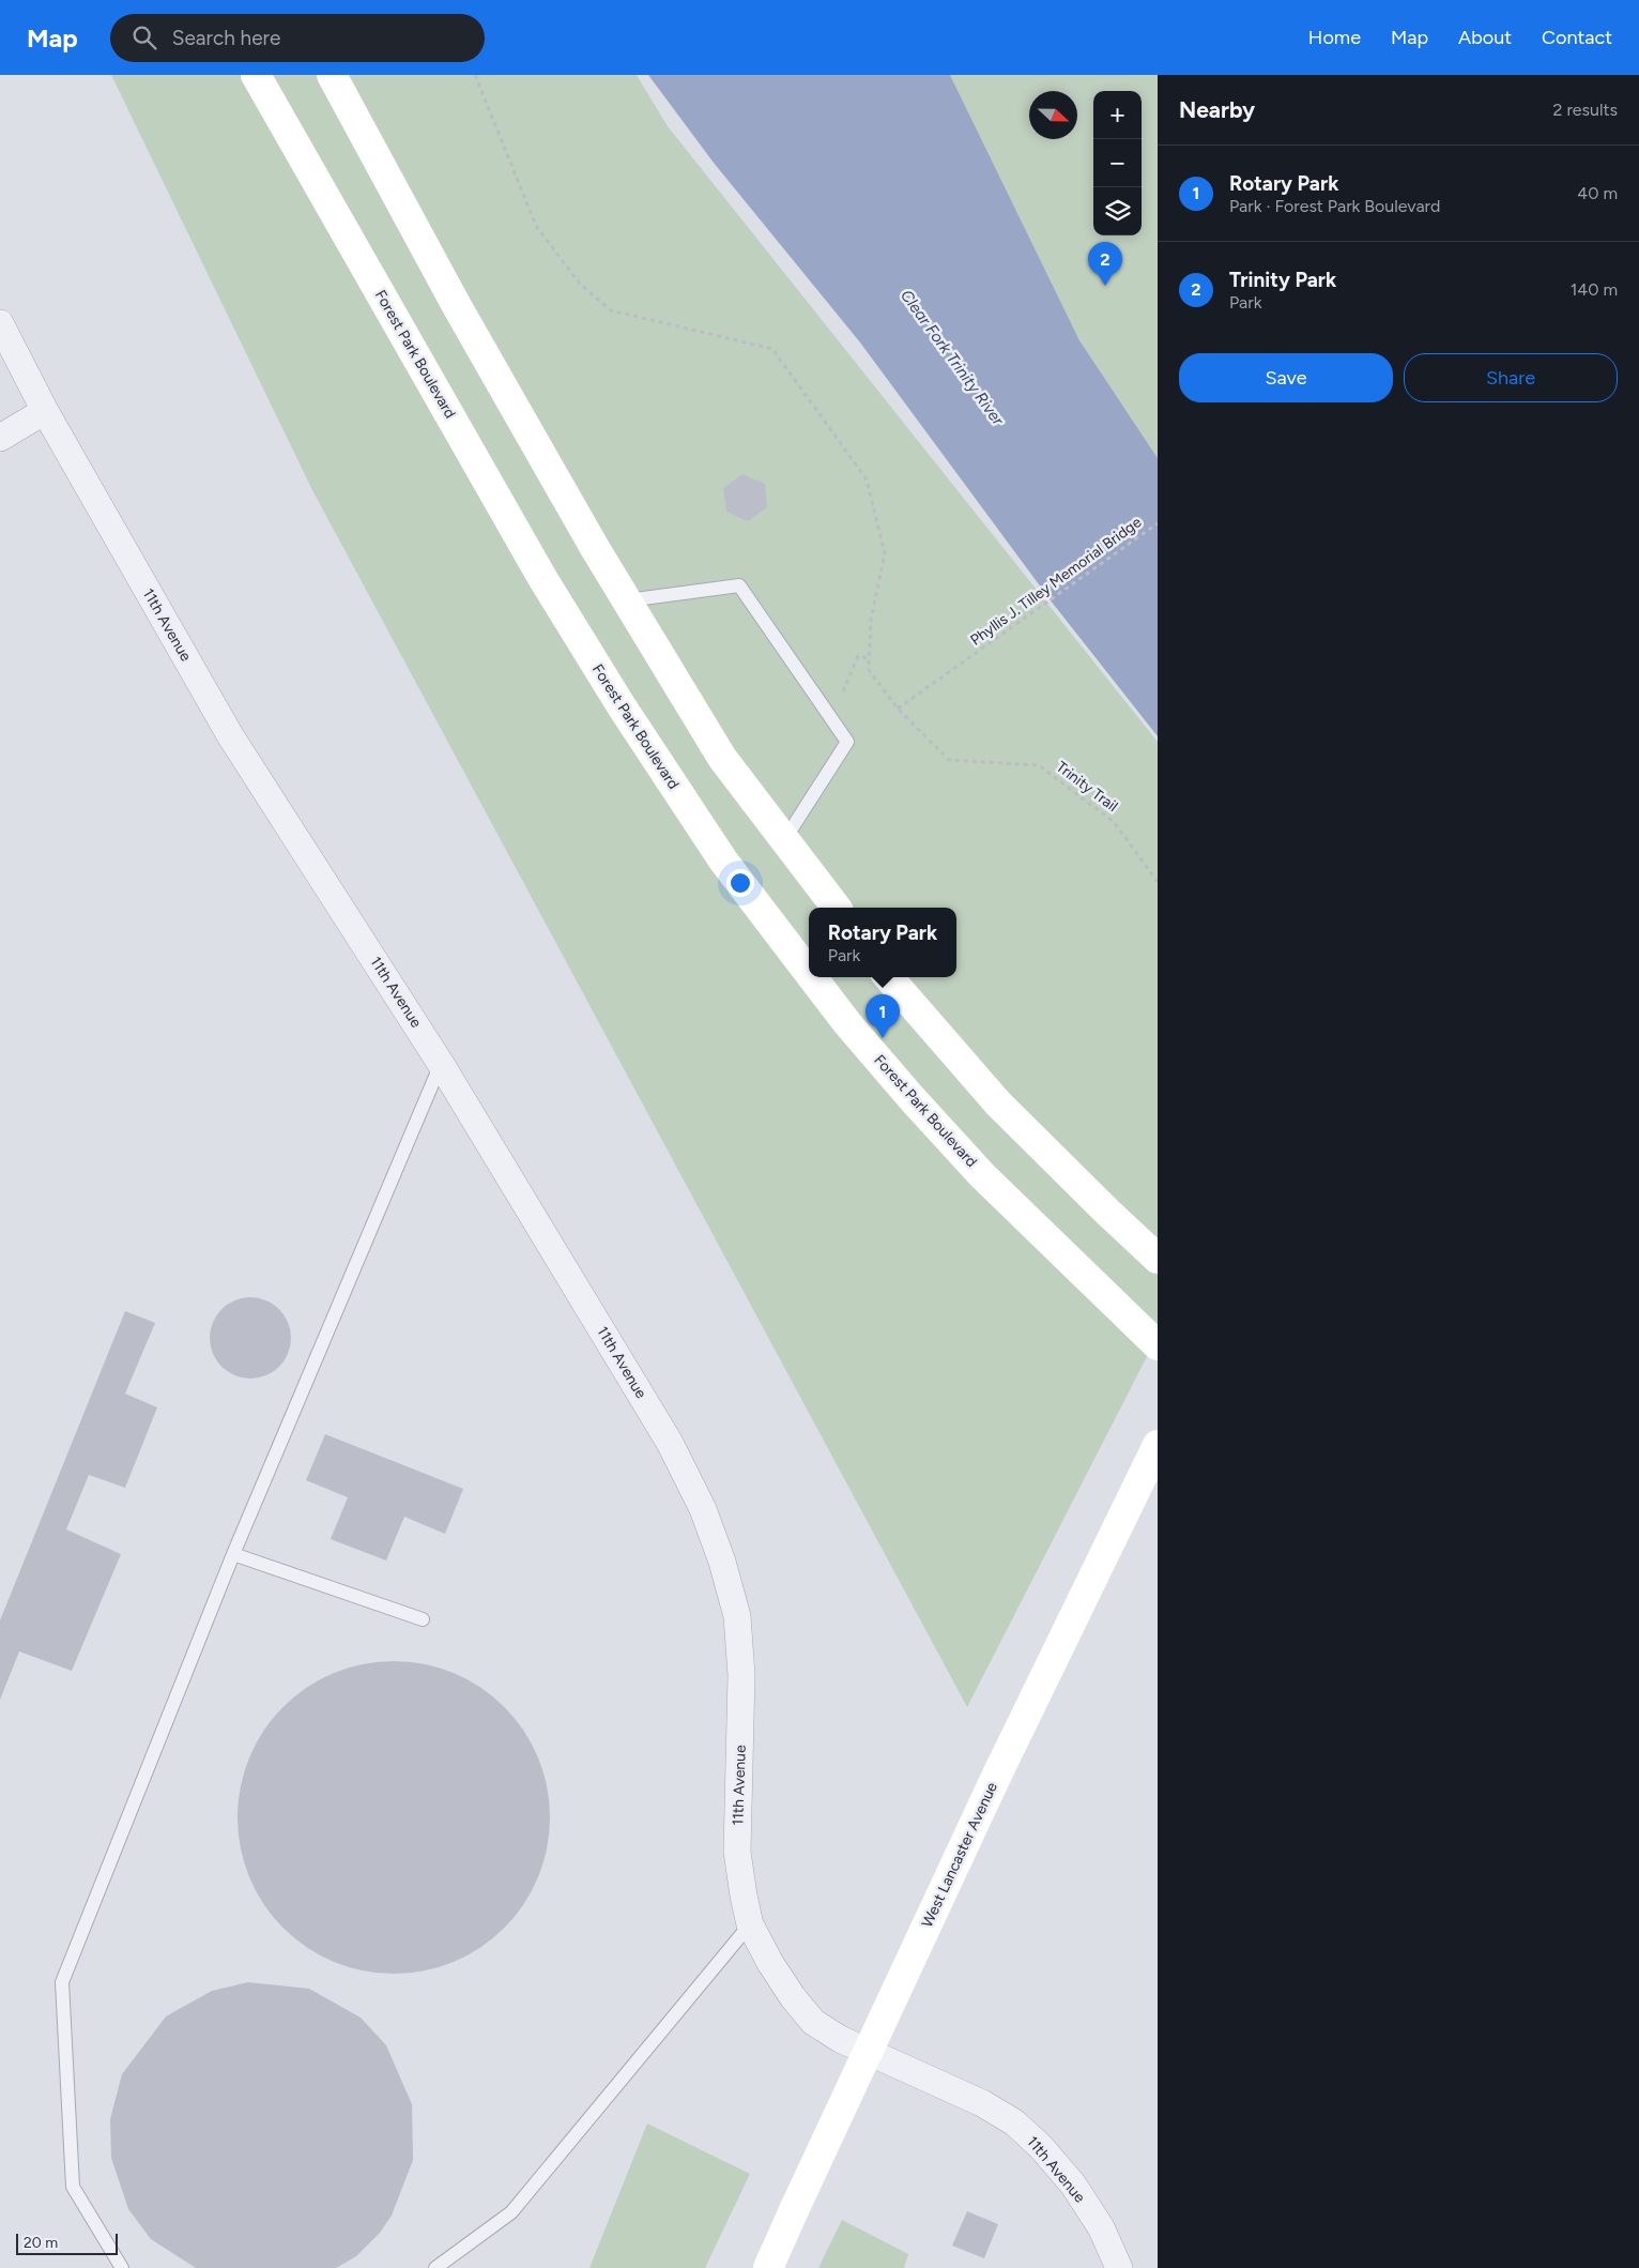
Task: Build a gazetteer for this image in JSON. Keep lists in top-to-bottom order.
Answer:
{
  "streets": {
    "main road": ["Forest Park Boulevard", "West Lancaster Avenue"],
    "street": ["11th Avenue"],
    "path": ["Phyllis J. Tilley Memorial Bridge", "Trinity Trail"]
  },
  "crossings": [
    ["Phyllis J. Tilley Memorial Bridge", "Trinity Trail"]
  ],
  "water": ["Clear Fork Trinity River"],
  "scale_bar": "20 m",
  "north": "right",
  "page": {
    "header": "Map",
    "search": "Search here",
    "nav": [
      "Home",
      "Map",
      "About",
      "Contact"
    ],
    "heading": ["Nearby", "2 results"],
    "map_buttons": ["+", "−"],
    "list": [
      {
        "mark": "1",
        "name": "Rotary Park",
        "note": "Park · Forest Park Boulevard",
        "value": "40 m"
      },
      {
        "mark": "2",
        "name": "Trinity Park",
        "note": "Park",
        "value": "140 m"
      }
    ],
    "pins": ["2", "1"],
    "buttons": ["Save", "Share"],
    "popup": ["Rotary Park", "Park"],
    "scale": "20 m"
  }
}
